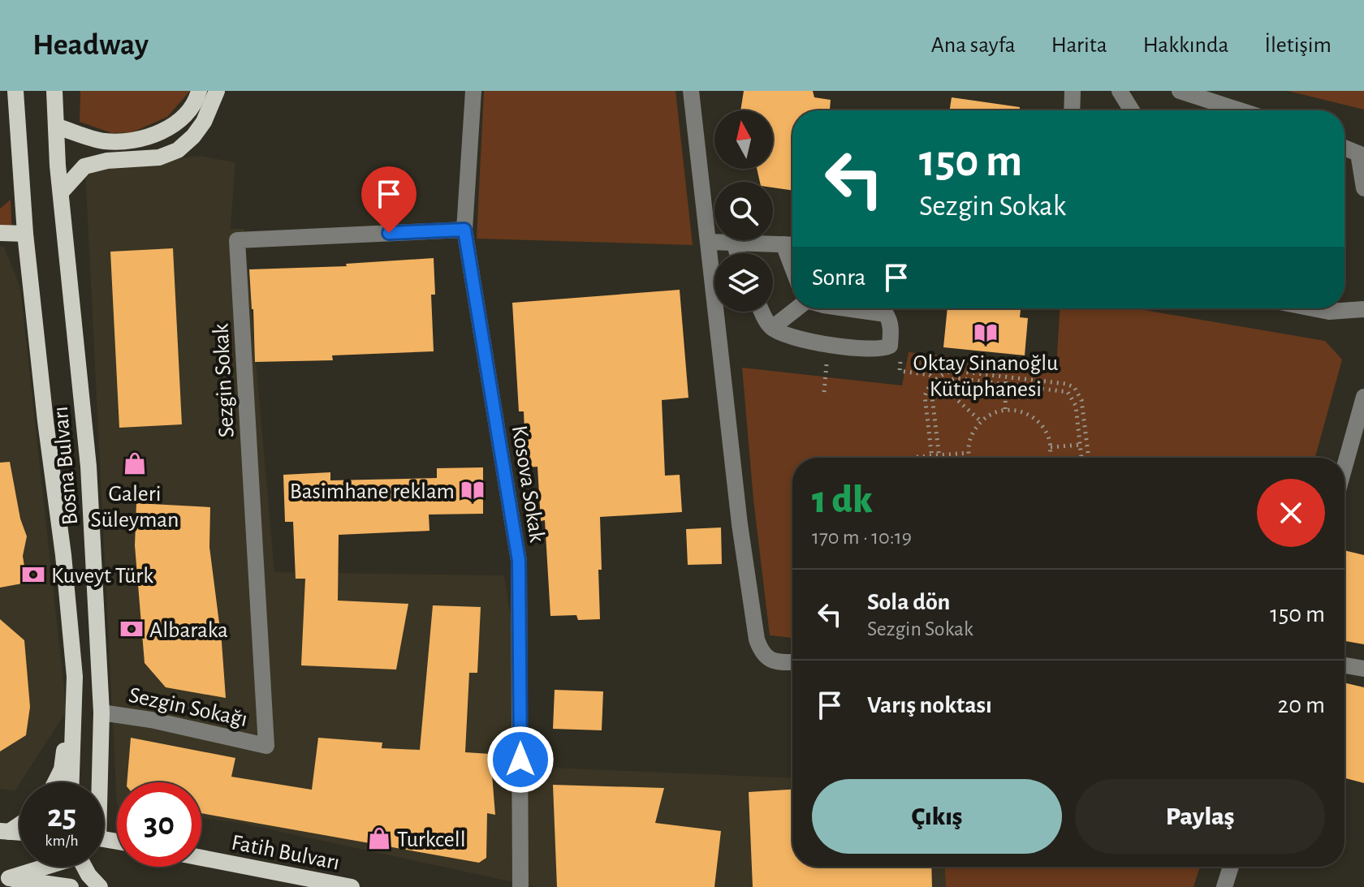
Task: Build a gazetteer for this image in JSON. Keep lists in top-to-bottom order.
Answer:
{
  "streets": {
    "main road": ["Bosna Bulvarı", "Fatih Bulvarı"],
    "street": ["Sezgin Sokak", "Kosova Sokak", "Sezgin Sokağı"]
  },
  "crossings": [
    ["Sezgin Sokak", "Kosova Sokak"],
    ["Sezgin Sokak", "Sezgin Sokağı"],
    ["Bosna Bulvarı", "Sezgin Sokağı"]
  ],
  "places": {
    "library": ["Oktay Sinanoğlu Kütüphanesi", "Basimhane reklam"],
    "shop": ["Galeri Süleyman", "Turkcell"],
    "bank": ["Kuveyt Türk", "Albaraka"]
  },
  "north": "top",
  "page": {
    "header": "Headway",
    "nav": [
      "Ana sayfa",
      "Harita",
      "Hakkında",
      "İletişim"
    ],
    "turn": ["150 m", "Sezgin Sokak"],
    "then": "Sonra",
    "heading": ["1 dk", "170 m · 10:19"],
    "list": [
      {
        "name": "Sola dön",
        "note": "Sezgin Sokak",
        "value": "150 m"
      },
      {
        "name": "Varış noktası",
        "value": "20 m"
      }
    ],
    "buttons": ["Çıkış", "Paylaş"],
    "speed": "25 km/h",
    "limit": "30"
  }
}
